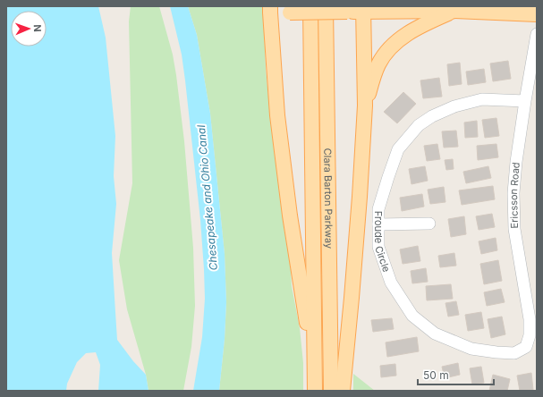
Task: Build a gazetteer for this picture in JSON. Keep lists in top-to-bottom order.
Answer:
{
  "streets": {
    "main road": ["Clara Barton Parkway"],
    "street": ["Ericsson Road", "Froude Circle"]
  },
  "crossings": [
    ["Ericsson Road", "Froude Circle"]
  ],
  "water": ["Chesapeake and Ohio Canal"],
  "scale_bar": "50 m",
  "north": "right"
}
